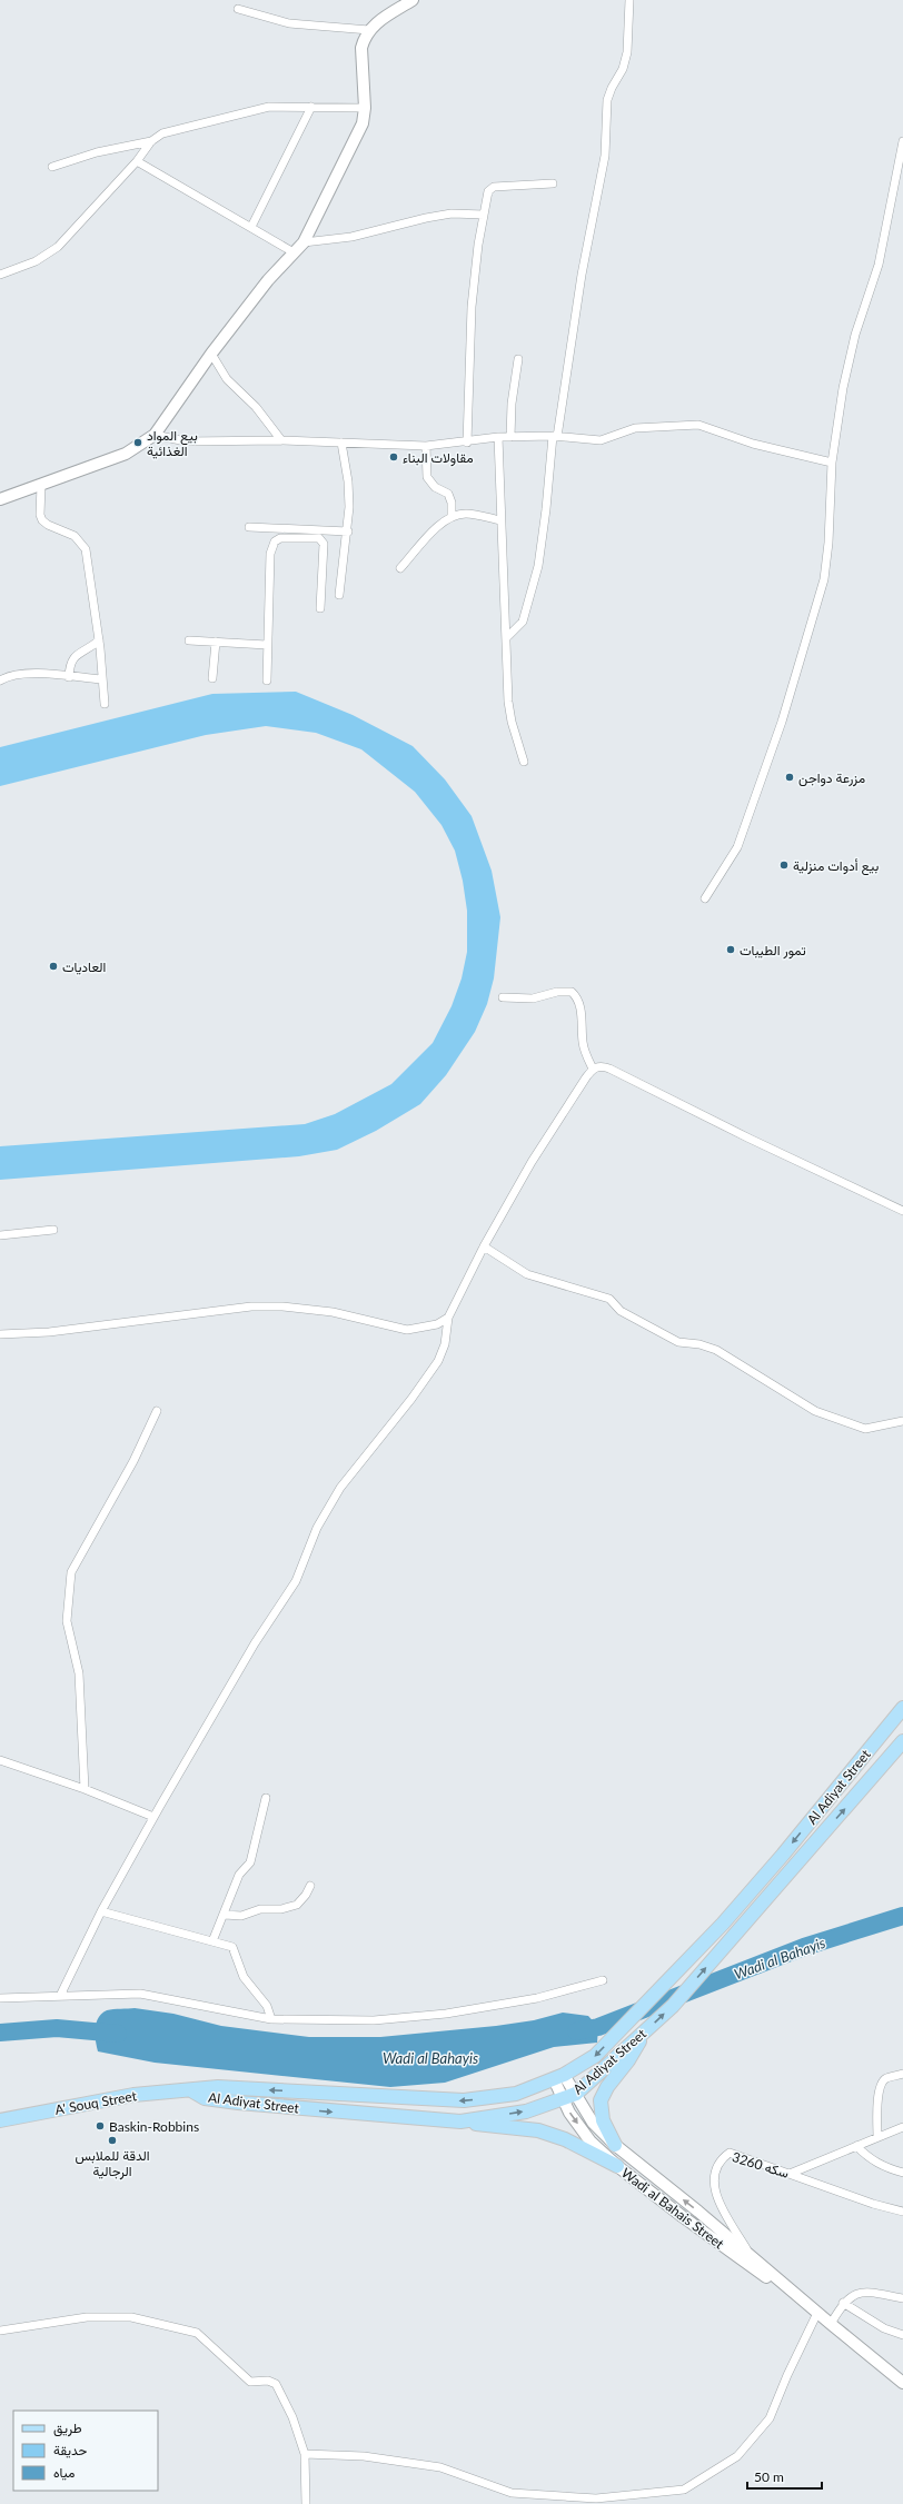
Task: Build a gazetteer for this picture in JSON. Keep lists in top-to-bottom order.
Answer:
{
  "streets": {
    "main road": ["Al Adiyat Street", "A' Souq Street"],
    "street": ["سكه 3260", "Wadi al Bahais Street"]
  },
  "crossings": [
    ["Al Adiyat Street", "A' Souq Street"],
    ["Al Adiyat Street", "Wadi al Bahais Street"],
    ["سكه 3260", "Wadi al Bahais Street"]
  ],
  "water": ["Wadi al Bahayis"],
  "places": [
    "بيع المواد الغذائية",
    "مقاولات البناء",
    "مزرعة دواجن",
    "بيع أدوات منزلية",
    "تمور الطيبات",
    "العاديات",
    "Baskin-Robbins",
    "الدقة للملابس الرجالية"
  ],
  "legend": ["طريق", "حديقة", "مياه"],
  "scale_bar": "50 m"
}
